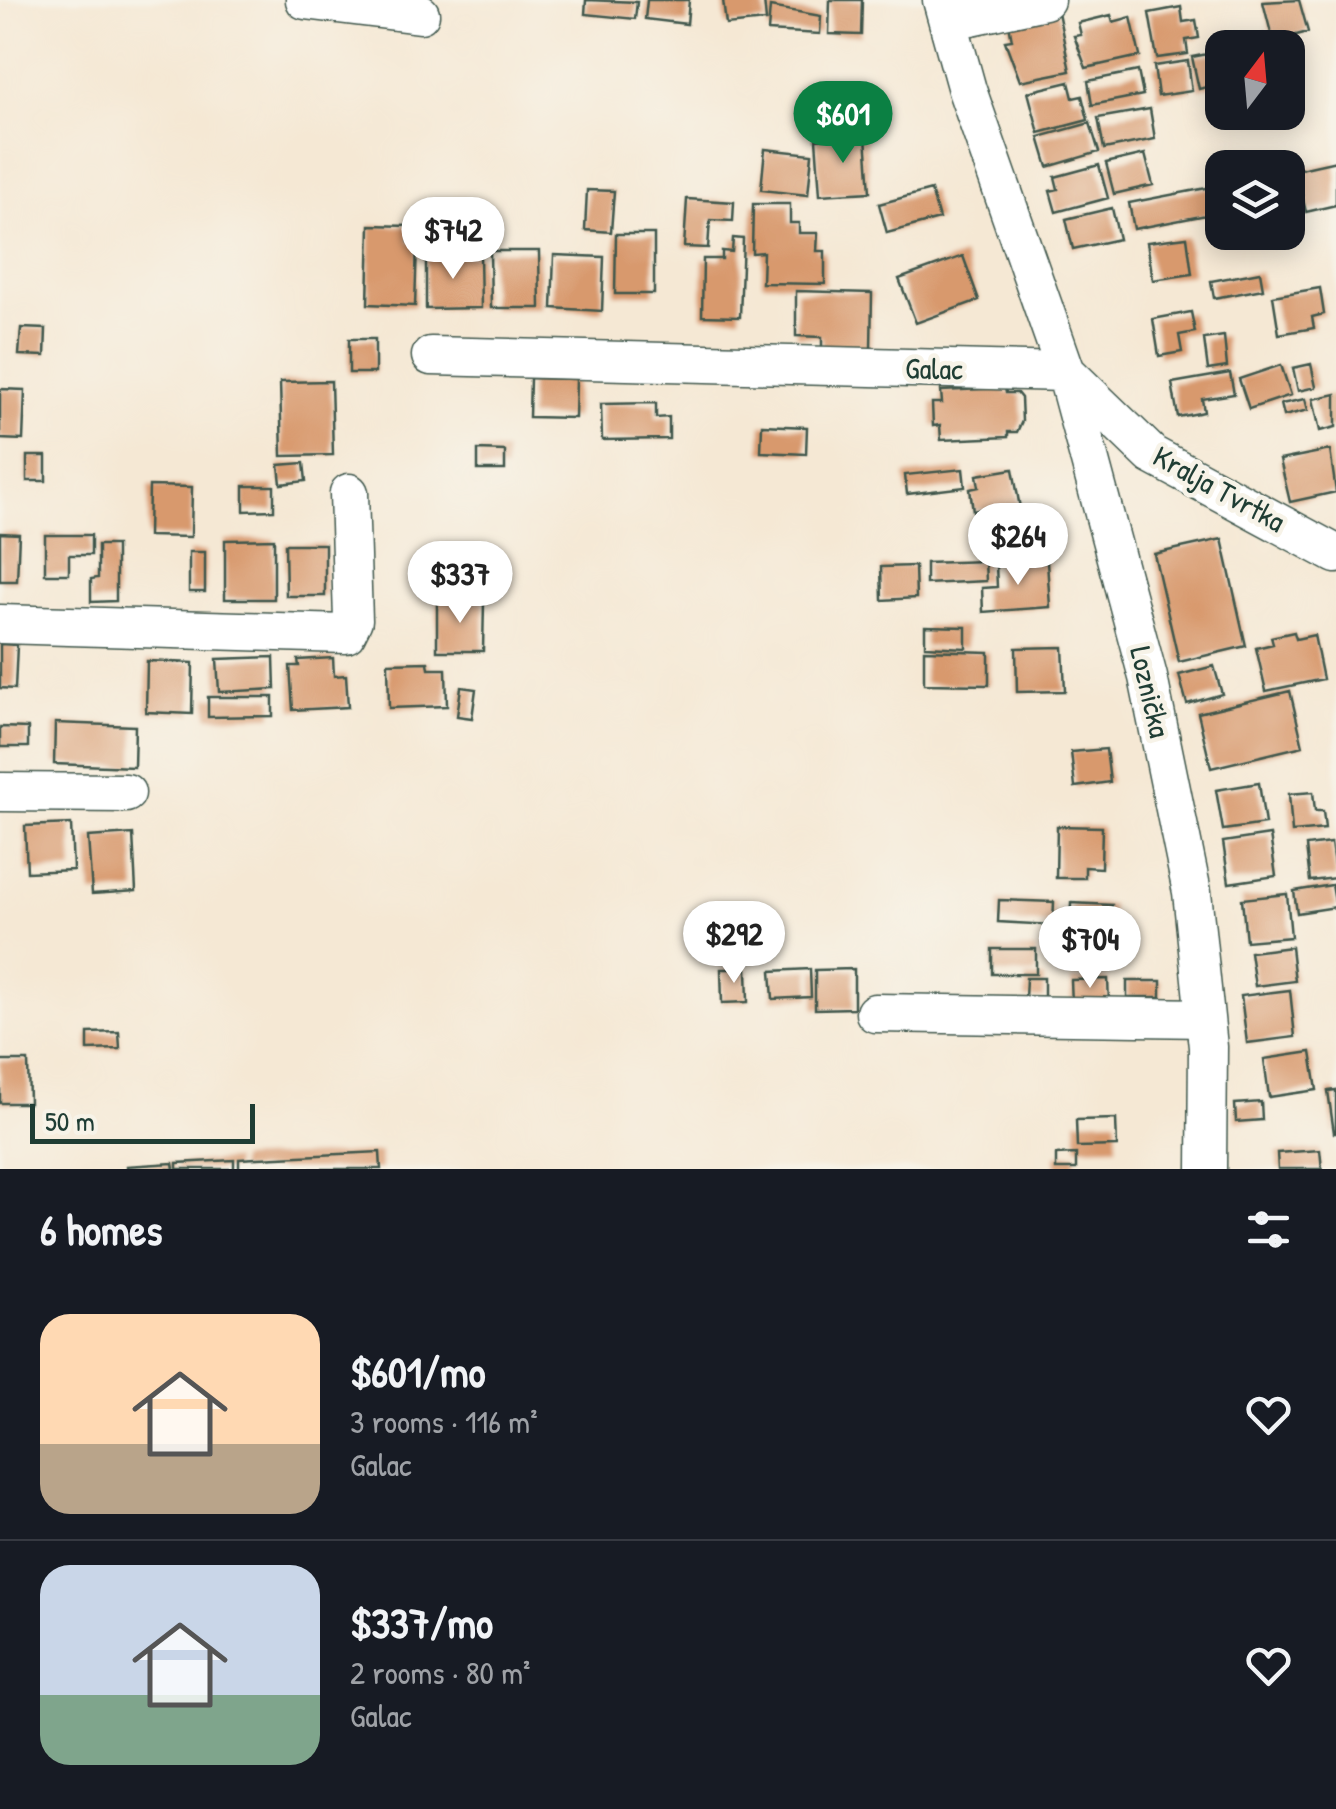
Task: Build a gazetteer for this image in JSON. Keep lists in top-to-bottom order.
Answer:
{
  "streets": {
    "street": ["Galac", "Kralja Tvrtka", "Loznička"]
  },
  "crossings": [
    ["Galac", "Kralja Tvrtka"],
    ["Galac", "Loznička"],
    ["Kralja Tvrtka", "Loznička"]
  ],
  "scale_bar": "50 m",
  "north": "top",
  "page": {
    "price": [
      "$601",
      "$742",
      "$264",
      "$337",
      "$292",
      "$704"
    ],
    "scale": "50 m",
    "heading": "6 homes",
    "list": [
      {
        "name": "$601/mo",
        "note": "3 rooms · 116 m² · Galac"
      },
      {
        "name": "$337/mo",
        "note": "2 rooms · 80 m² · Galac"
      }
    ]
  }
}
